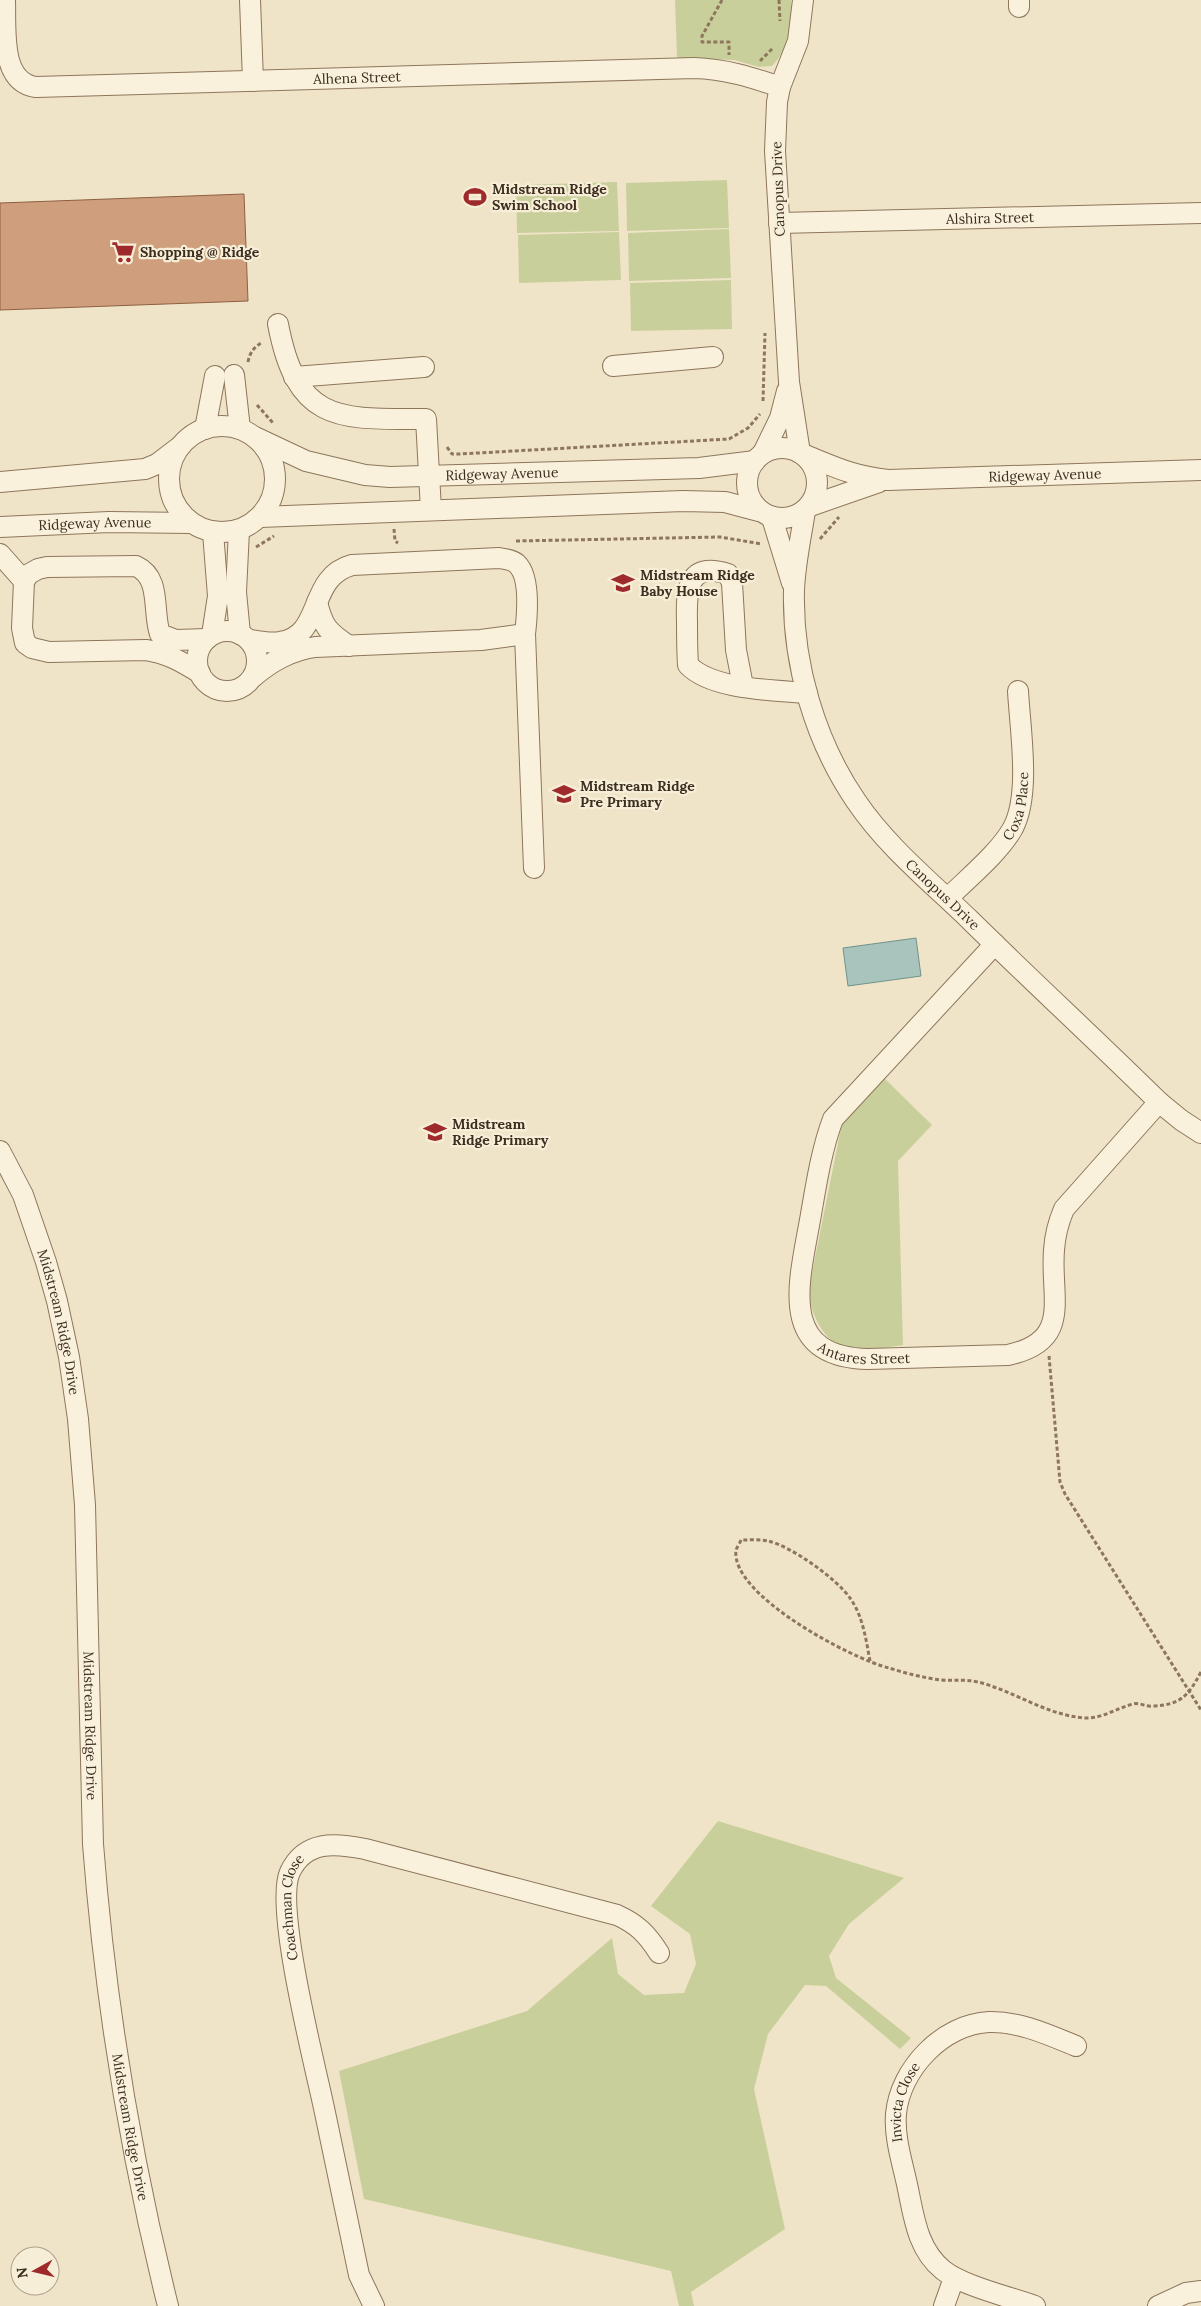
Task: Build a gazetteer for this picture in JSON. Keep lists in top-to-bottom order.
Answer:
{
  "streets": {
    "street": [
      "Alhena Street",
      "Canopus Drive",
      "Alshira Street",
      "Ridgeway Avenue",
      "Coxa Place",
      "Midstream Ridge Drive",
      "Antares Street",
      "Coachman Close",
      "Invicta Close"
    ]
  },
  "crossings": [
    ["Alhena Street", "Canopus Drive"],
    ["Canopus Drive", "Alshira Street"],
    ["Canopus Drive", "Ridgeway Avenue"],
    ["Canopus Drive", "Coxa Place"],
    ["Canopus Drive", "Antares Street"]
  ],
  "places": {
    "sports": ["Midstream Ridge Swim School"],
    "supermarket": ["Shopping @ Ridge"],
    "school or university": ["Midstream Ridge Baby House", "Midstream Ridge Pre Primary", "Midstream Ridge Primary"]
  },
  "north": "left"
}
